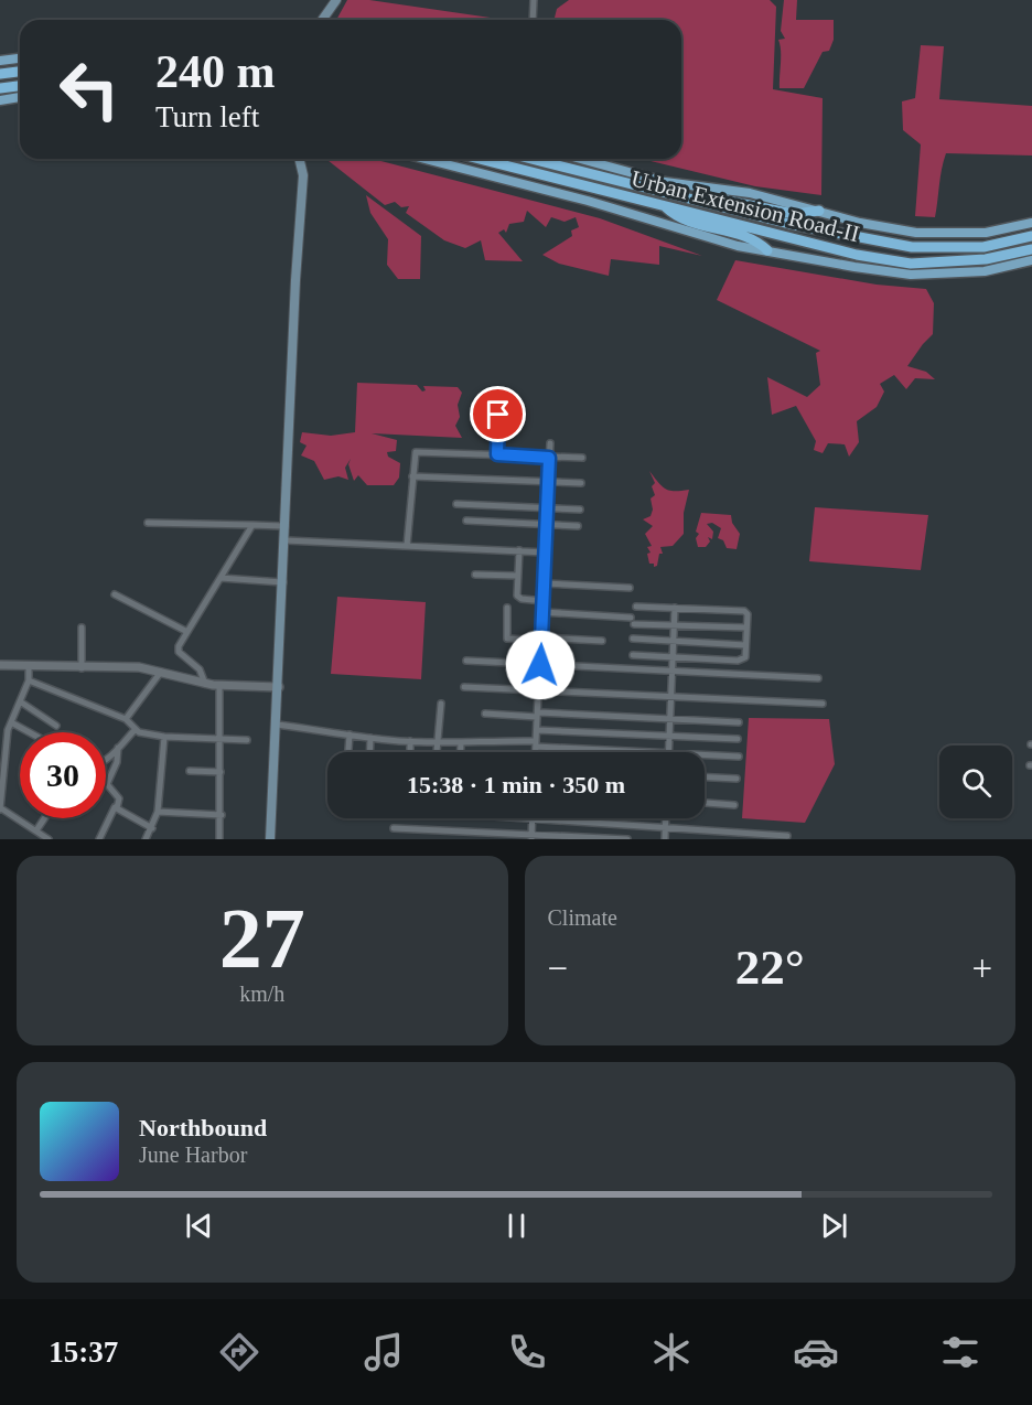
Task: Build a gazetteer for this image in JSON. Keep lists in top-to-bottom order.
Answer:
{
  "streets": {
    "highway": ["Urban Extension Road-II"]
  },
  "page": {
    "turn": ["240 m", "Turn left"],
    "limit": "30",
    "trip": "15:38 · 1 min · 350 m",
    "tile": [
      ["27", "km/h"],
      "Climate"
    ],
    "heat": ["−", "22°", "+"],
    "song": ["Northbound", "June Harbor"],
    "tabs": "15:37"
  }
}
